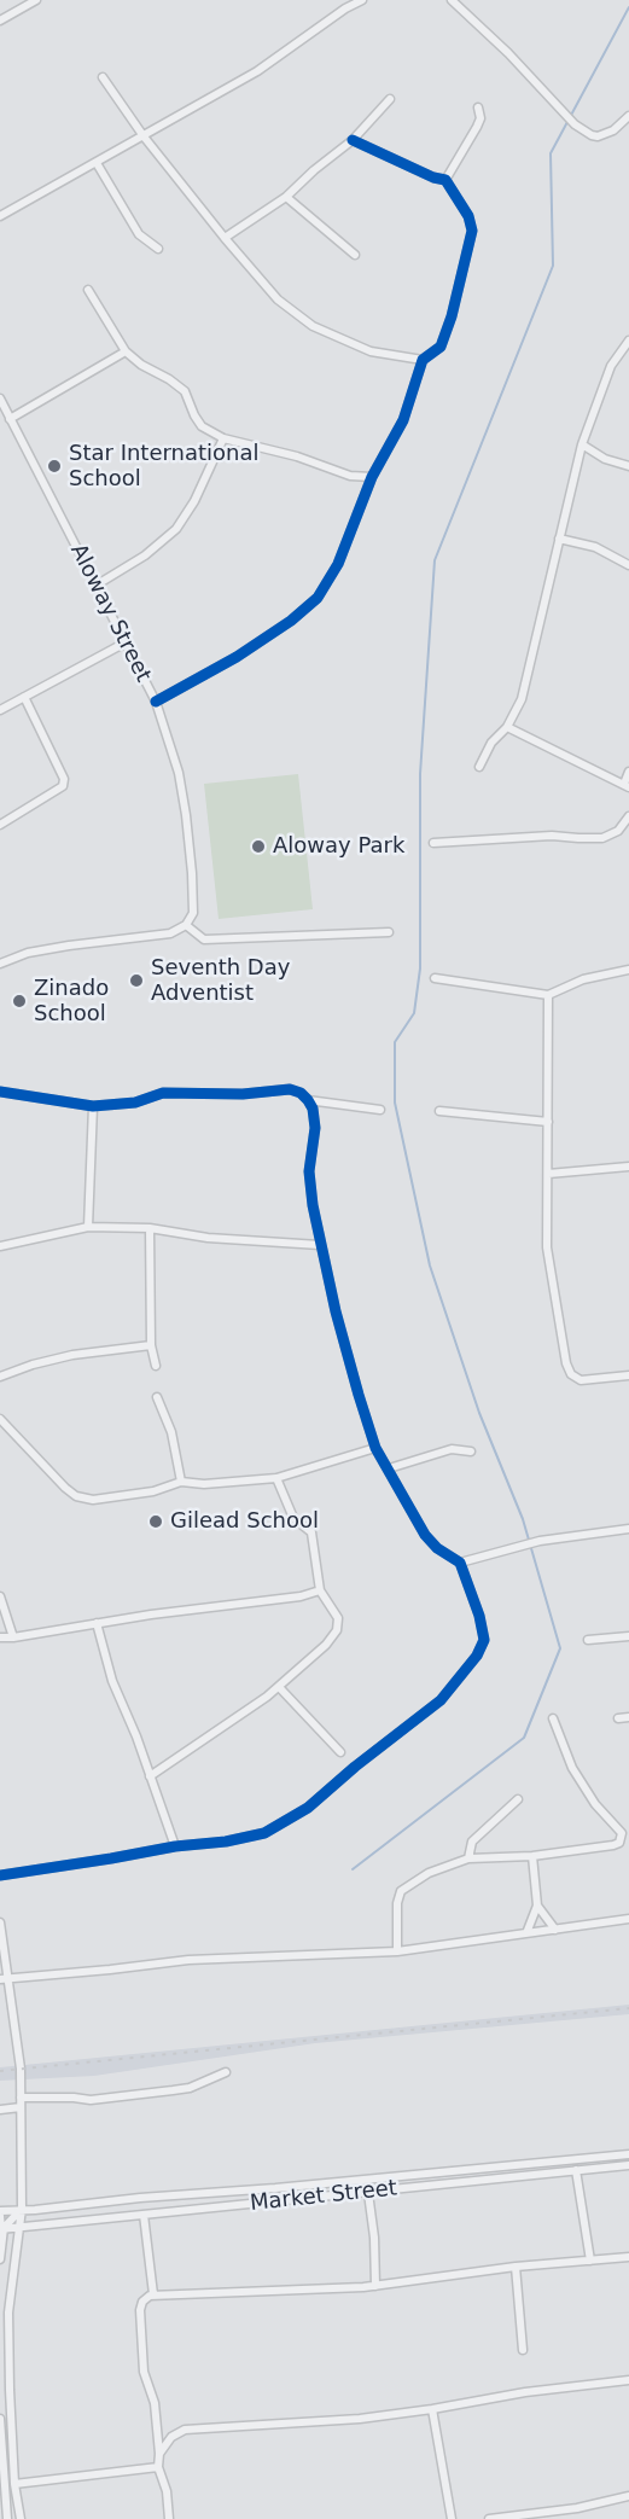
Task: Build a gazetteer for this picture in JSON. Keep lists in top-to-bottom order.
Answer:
{
  "streets": {
    "street": ["Aloway Street", "Market Street"]
  },
  "places": [
    "Star International School",
    "Aloway Park",
    "Seventh Day Adventist",
    "Zinado School",
    "Gilead School"
  ]
}
